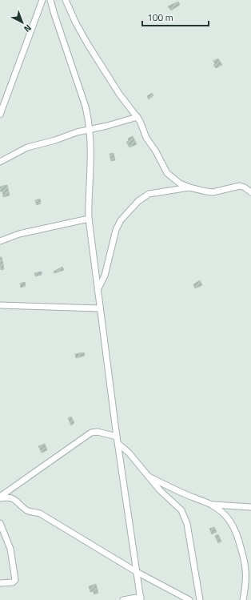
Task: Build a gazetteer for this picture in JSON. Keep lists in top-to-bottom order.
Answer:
{
  "scale_bar": "100 m",
  "north": "bottom right"
}
